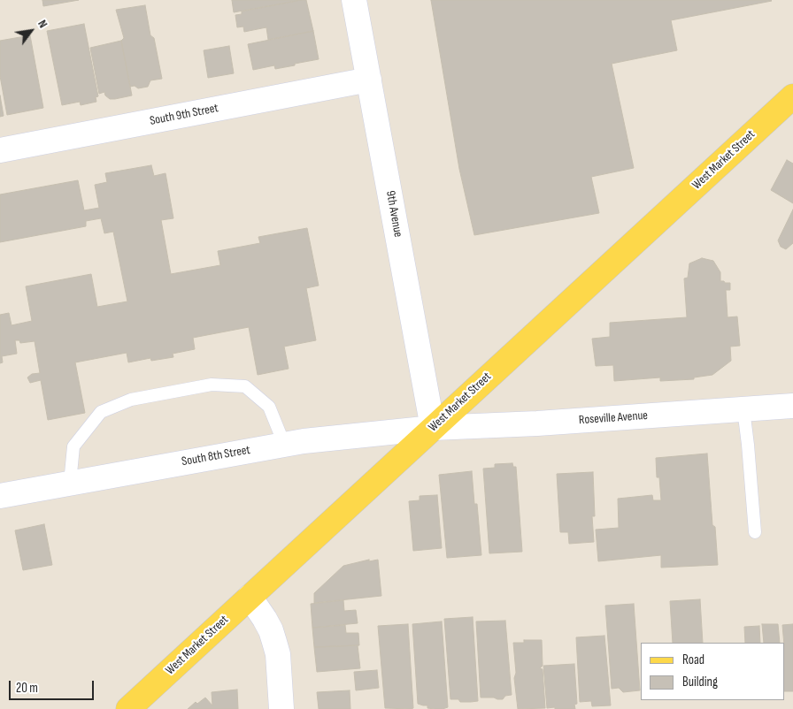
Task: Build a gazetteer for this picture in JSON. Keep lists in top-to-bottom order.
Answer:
{
  "streets": {
    "main road": ["West Market Street"],
    "street": [
      "South 9th Street",
      "9th Avenue",
      "Roseville Avenue",
      "South 8th Street"
    ]
  },
  "crossings": [
    ["South 9th Street", "9th Avenue"],
    ["West Market Street", "9th Avenue"],
    ["West Market Street", "Roseville Avenue"],
    ["West Market Street", "South 8th Street"],
    ["9th Avenue", "Roseville Avenue"],
    ["9th Avenue", "South 8th Street"],
    ["Roseville Avenue", "South 8th Street"]
  ],
  "legend": ["Road", "Building"],
  "scale_bar": "20 m",
  "north": "top right"
}
